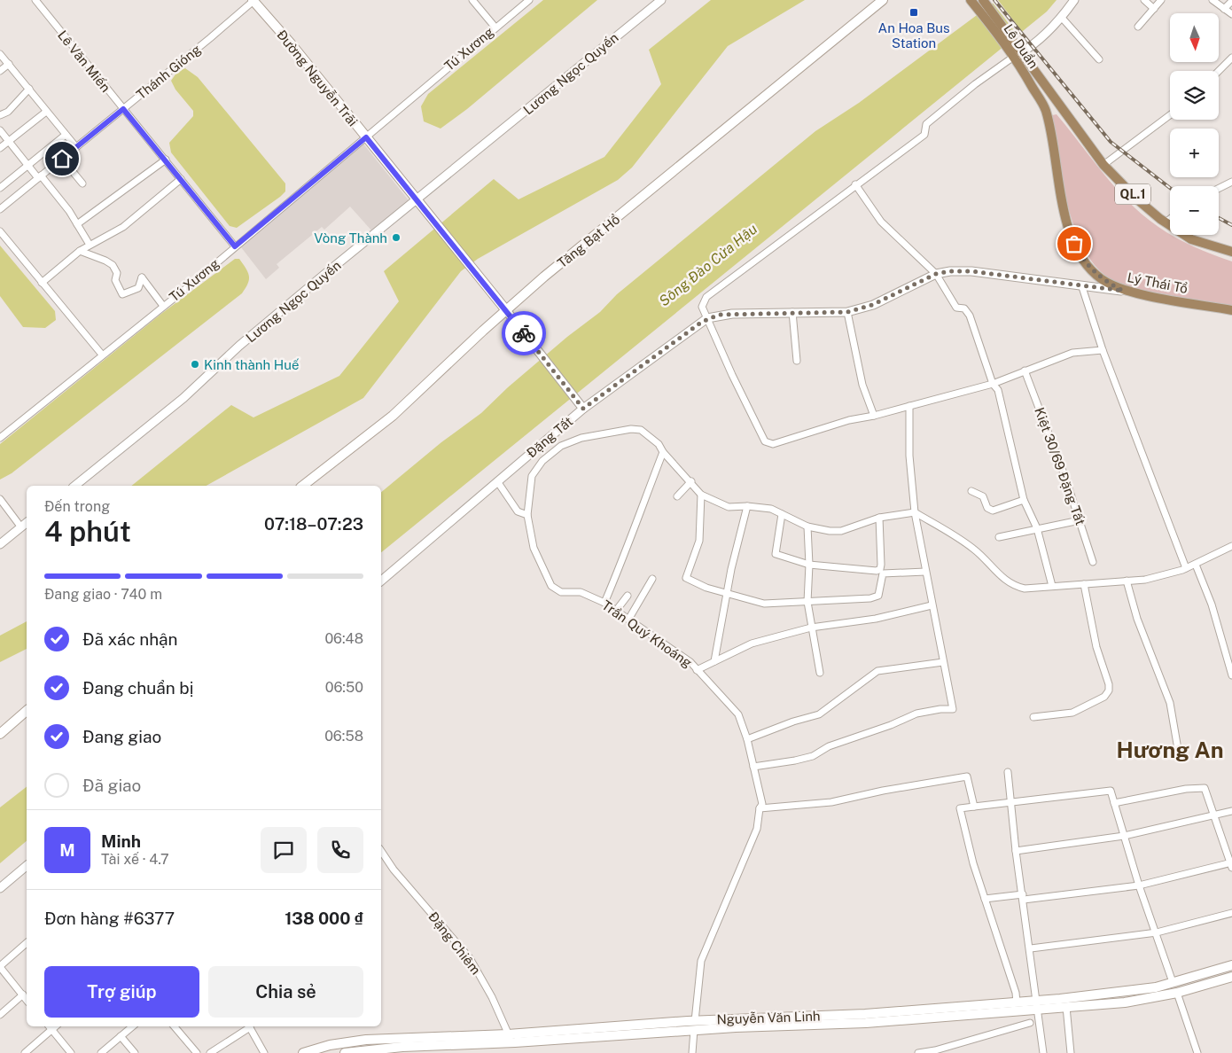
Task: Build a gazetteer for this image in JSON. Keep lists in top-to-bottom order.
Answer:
{
  "streets": {
    "main road": [
      "Lê Duẩn",
      "Đường Nguyễn Trãi",
      "QL.1",
      "Tăng Bạt Hổ",
      "Lý Thái Tổ",
      "Nguyễn Văn Linh"
    ],
    "street": [
      "Tú Xương",
      "Lê Văn Miến",
      "Thánh Gióng",
      "Lương Ngọc Quyến",
      "Đặng Tất",
      "Kiệt 30/69 Đặng Tất",
      "Trần Quý Khoáng",
      "Đặng Chiêm"
    ]
  },
  "crossings": [
    ["Lê Duẩn", "QL.1"],
    ["Lê Duẩn", "Lý Thái Tổ"],
    ["Tú Xương", "Lê Văn Miến"],
    ["Tú Xương", "Đường Nguyễn Trãi"],
    ["Lê Văn Miến", "Thánh Gióng"],
    ["Thánh Gióng", "Đường Nguyễn Trãi"],
    ["Lương Ngọc Quyến", "Đường Nguyễn Trãi"],
    ["Đường Nguyễn Trãi", "Tăng Bạt Hổ"],
    ["Lý Thái Tổ", "Đặng Tất"],
    ["Trần Quý Khoáng", "Nguyễn Văn Linh"],
    ["Đặng Chiêm", "Nguyễn Văn Linh"]
  ],
  "districts": ["Hương An"],
  "water": ["Sông Đào Cửa Hậu"],
  "places": {
    "transit": ["An Hoa Bus Station"],
    "other": ["Vòng Thành", "Kinh thành Huế"]
  },
  "north": "bottom",
  "page": {
    "map_buttons": ["+", "−"],
    "heading": ["4 phút", "Đến trong", "07:18–07:23"],
    "panel": [
      "Minh",
      "Tài xế · 4.7",
      "Đơn hàng #6377",
      "138 000 ₫"
    ],
    "bar": "Đang giao · 740 m",
    "list": [
      ["Đã xác nhận", "06:48"],
      ["Đang chuẩn bị", "06:50"],
      ["Đang giao", "06:58"],
      "Đã giao"
    ],
    "round": "M",
    "buttons": ["Trợ giúp", "Chia sẻ"]
  }
}
